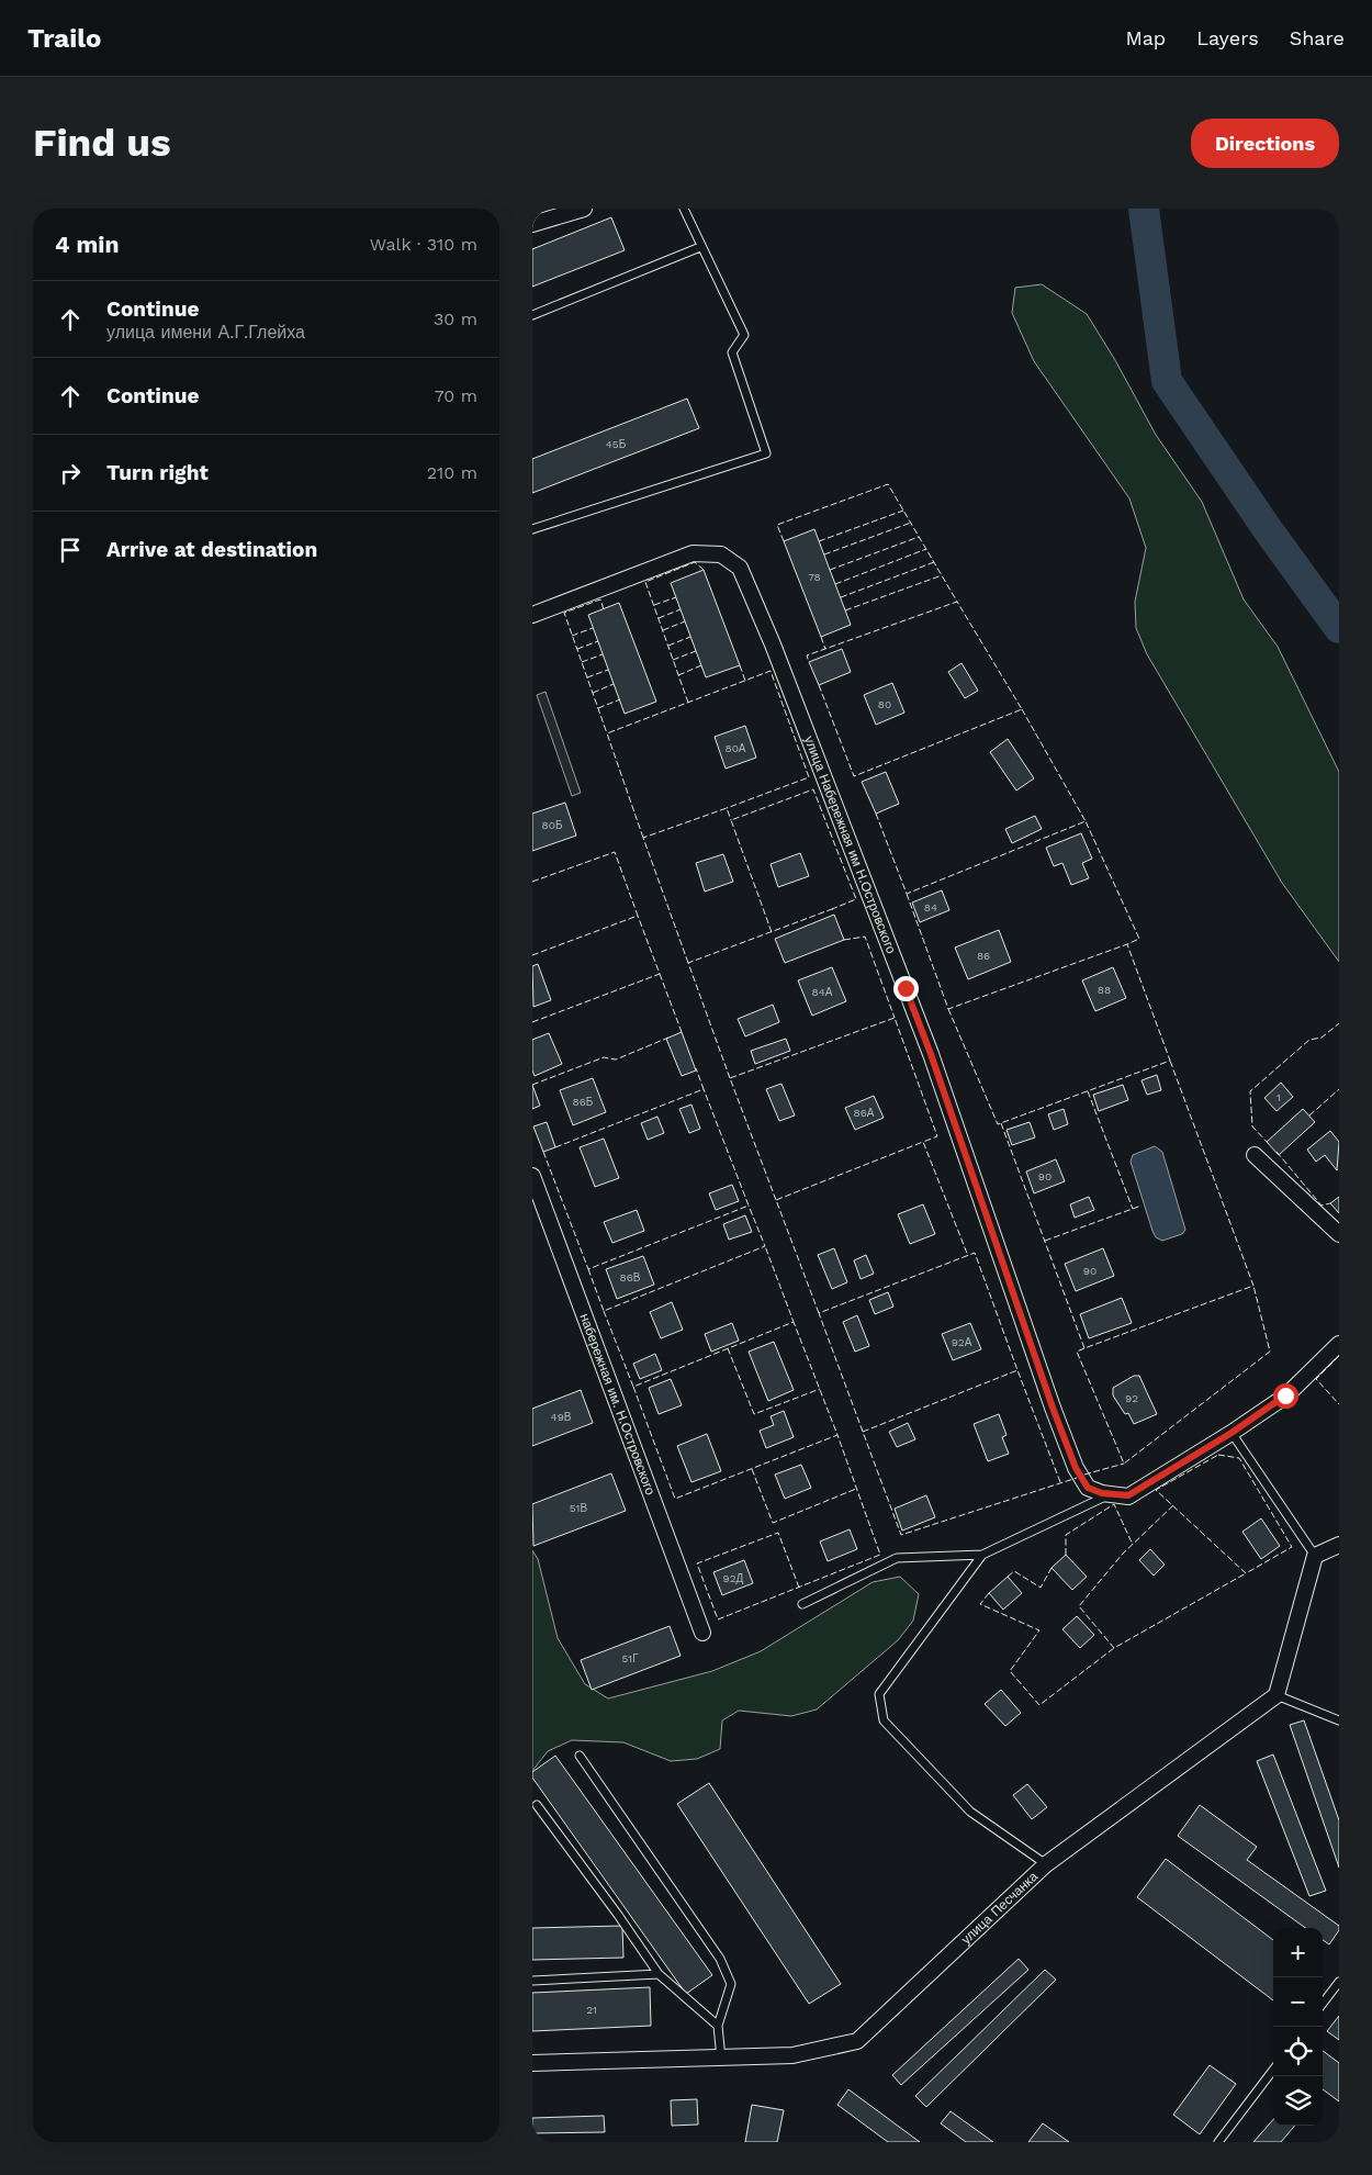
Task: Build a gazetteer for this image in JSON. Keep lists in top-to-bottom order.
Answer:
{
  "streets": {
    "street": ["улица Набережная им Н.Островского", "набережная им. Н.Островского", "улица Песчанка"]
  },
  "house_numbers": [
    "45Б",
    "78",
    "80",
    "80А",
    "80Б",
    "84",
    "86",
    "88",
    "84А",
    "1",
    "86Б",
    "86А",
    "90",
    "90",
    "86В",
    "92А",
    "92",
    "49В",
    "51В",
    "92Д",
    "51Г",
    "21"
  ],
  "page": {
    "header": "Trailo",
    "nav": ["Map", "Layers", "Share"],
    "buttons": "Directions",
    "title": "Find us",
    "heading": ["4 min", "Walk · 310 m"],
    "list": [
      ["Continue", "улица имени А.Г.Глейха", "30 m"],
      ["Continue", "70 m"],
      ["Turn right", "210 m"],
      "Arrive at destination"
    ],
    "map_buttons": ["+", "−"]
  }
}
